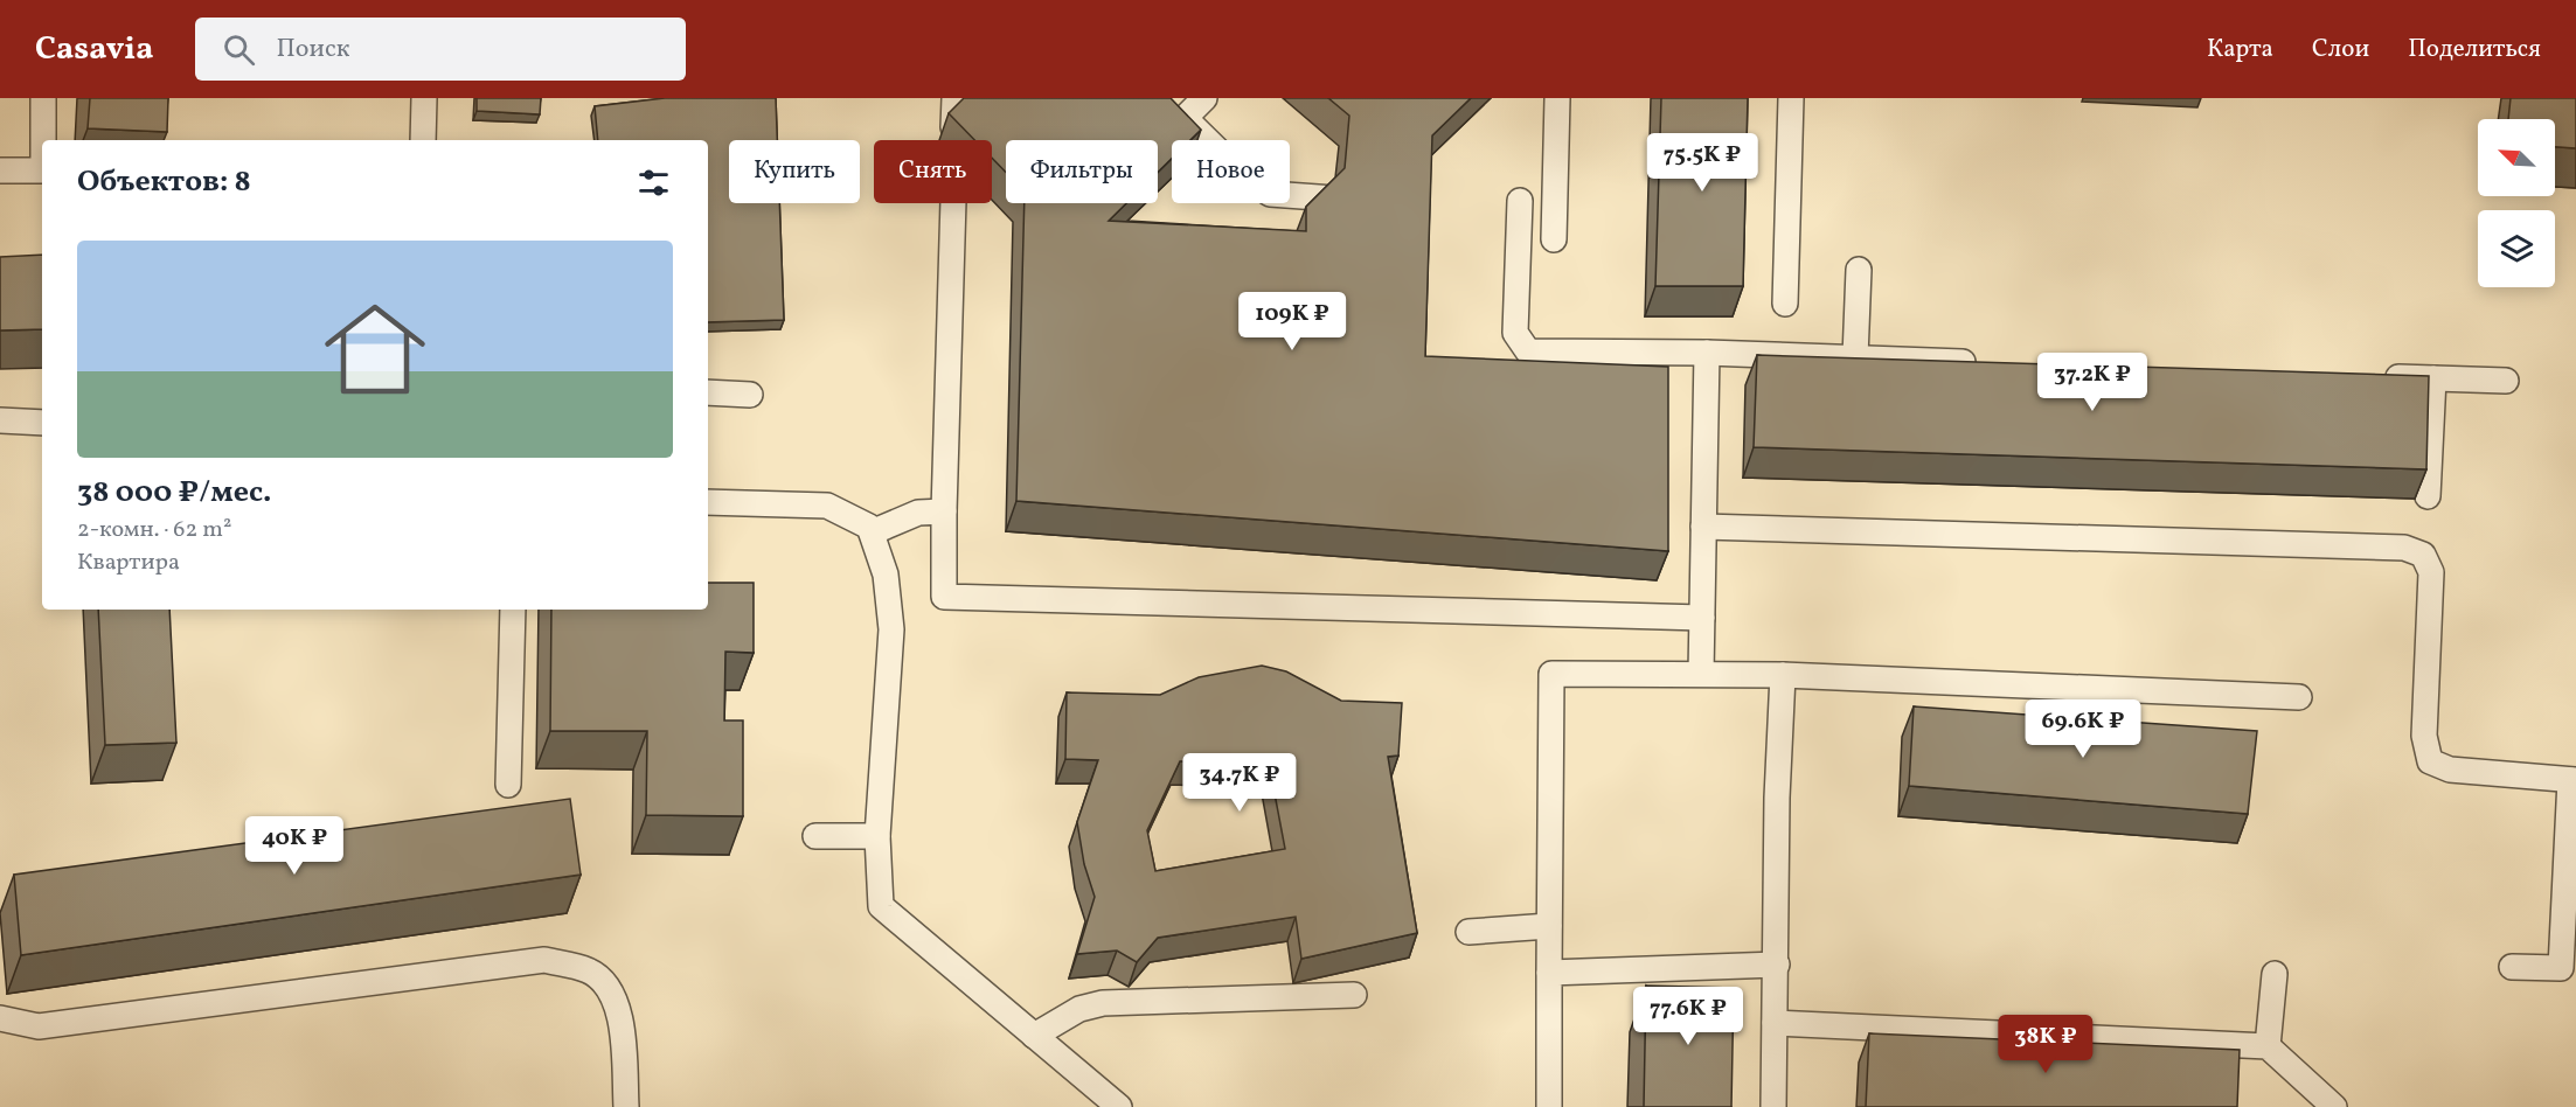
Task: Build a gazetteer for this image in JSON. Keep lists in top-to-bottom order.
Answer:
{
  "north": "top left",
  "page": {
    "header": "Casavia",
    "search": "Поиск",
    "nav": ["Карта", "Слои", "Поделиться"],
    "price": [
      "75.5K ₽",
      "109K ₽",
      "37.2K ₽",
      "69.6K ₽",
      "34.7K ₽",
      "40K ₽",
      "77.6K ₽",
      "38K ₽"
    ],
    "chip": [
      "Купить",
      "Снять",
      "Фильтры",
      "Новое"
    ],
    "heading": "Объектов: 8",
    "list": [
      {
        "name": "38 000 ₽/мес.",
        "note": "2-комн. · 62 m² · Квартира"
      }
    ]
  }
}
